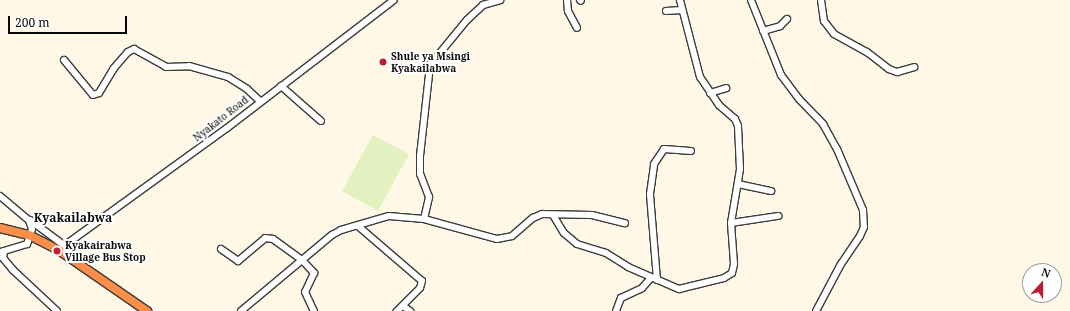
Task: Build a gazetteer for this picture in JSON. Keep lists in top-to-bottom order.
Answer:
{
  "streets": {
    "street": ["Nyakato Road"]
  },
  "districts": ["Kyakailabwa"],
  "places": ["Shule ya Msingi Kyakailabwa", "Kyakairabwa Village Bus Stop"],
  "scale_bar": "200 m",
  "north": "top"
}
